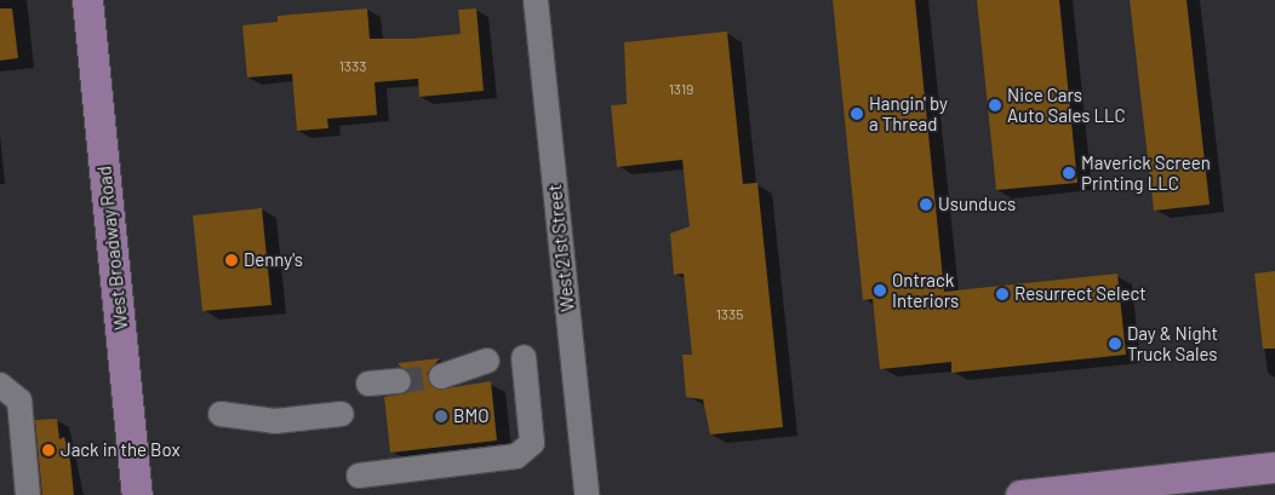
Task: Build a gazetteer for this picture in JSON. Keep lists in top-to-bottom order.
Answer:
{
  "streets": {
    "main road": ["West Broadway Road"],
    "street": ["West 21st Street"]
  },
  "places": [
    "Nice Cars Auto Sales LLC",
    "Hangin' by a Thread",
    "Maverick Screen Printing LLC",
    "Usunducs",
    "Denny's",
    "Ontrack Interiors",
    "Resurrect Select",
    "Day & Night Truck Sales",
    "BMO",
    "Jack in the Box"
  ],
  "house_numbers": ["1333", "1319", "1335"]
}
